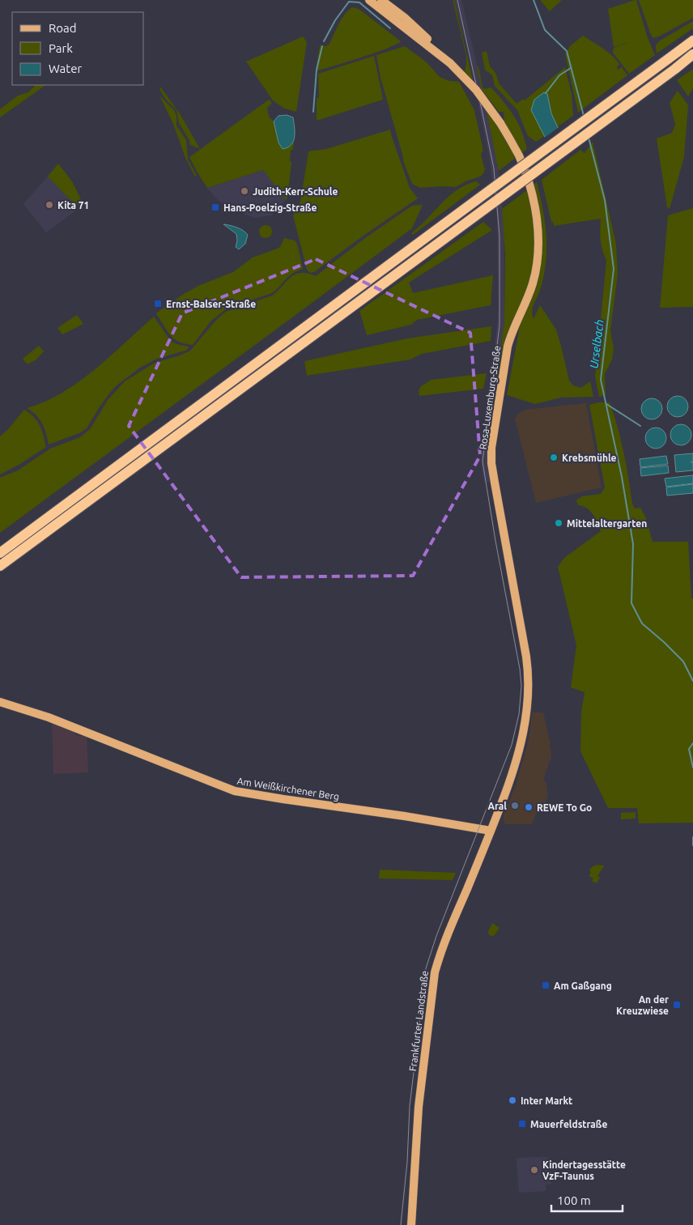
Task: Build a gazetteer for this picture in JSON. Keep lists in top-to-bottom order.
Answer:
{
  "streets": {
    "main road": ["Rosa-Luxemburg-Straße", "Am Weißkirchener Berg", "Frankfurter Landstraße"]
  },
  "crossings": [
    ["Rosa-Luxemburg-Straße", "Am Weißkirchener Berg"],
    ["Rosa-Luxemburg-Straße", "Frankfurter Landstraße"],
    ["Am Weißkirchener Berg", "Frankfurter Landstraße"]
  ],
  "water": ["Urselbach"],
  "places": {
    "other": [
      "Judith-Kerr-Schule",
      "Kita 71",
      "Krebsmühle",
      "Mittelaltergarten",
      "Aral",
      "REWE To Go",
      "Inter Markt",
      "Kindertagesstätte VzF-Taunus"
    ],
    "transit": [
      "Hans-Poelzig-Straße",
      "Ernst-Balser-Straße",
      "Am Gaßgang",
      "An der Kreuzwiese",
      "Mauerfeldstraße"
    ]
  },
  "legend": ["Road", "Park", "Water"],
  "scale_bar": "100 m"
}
